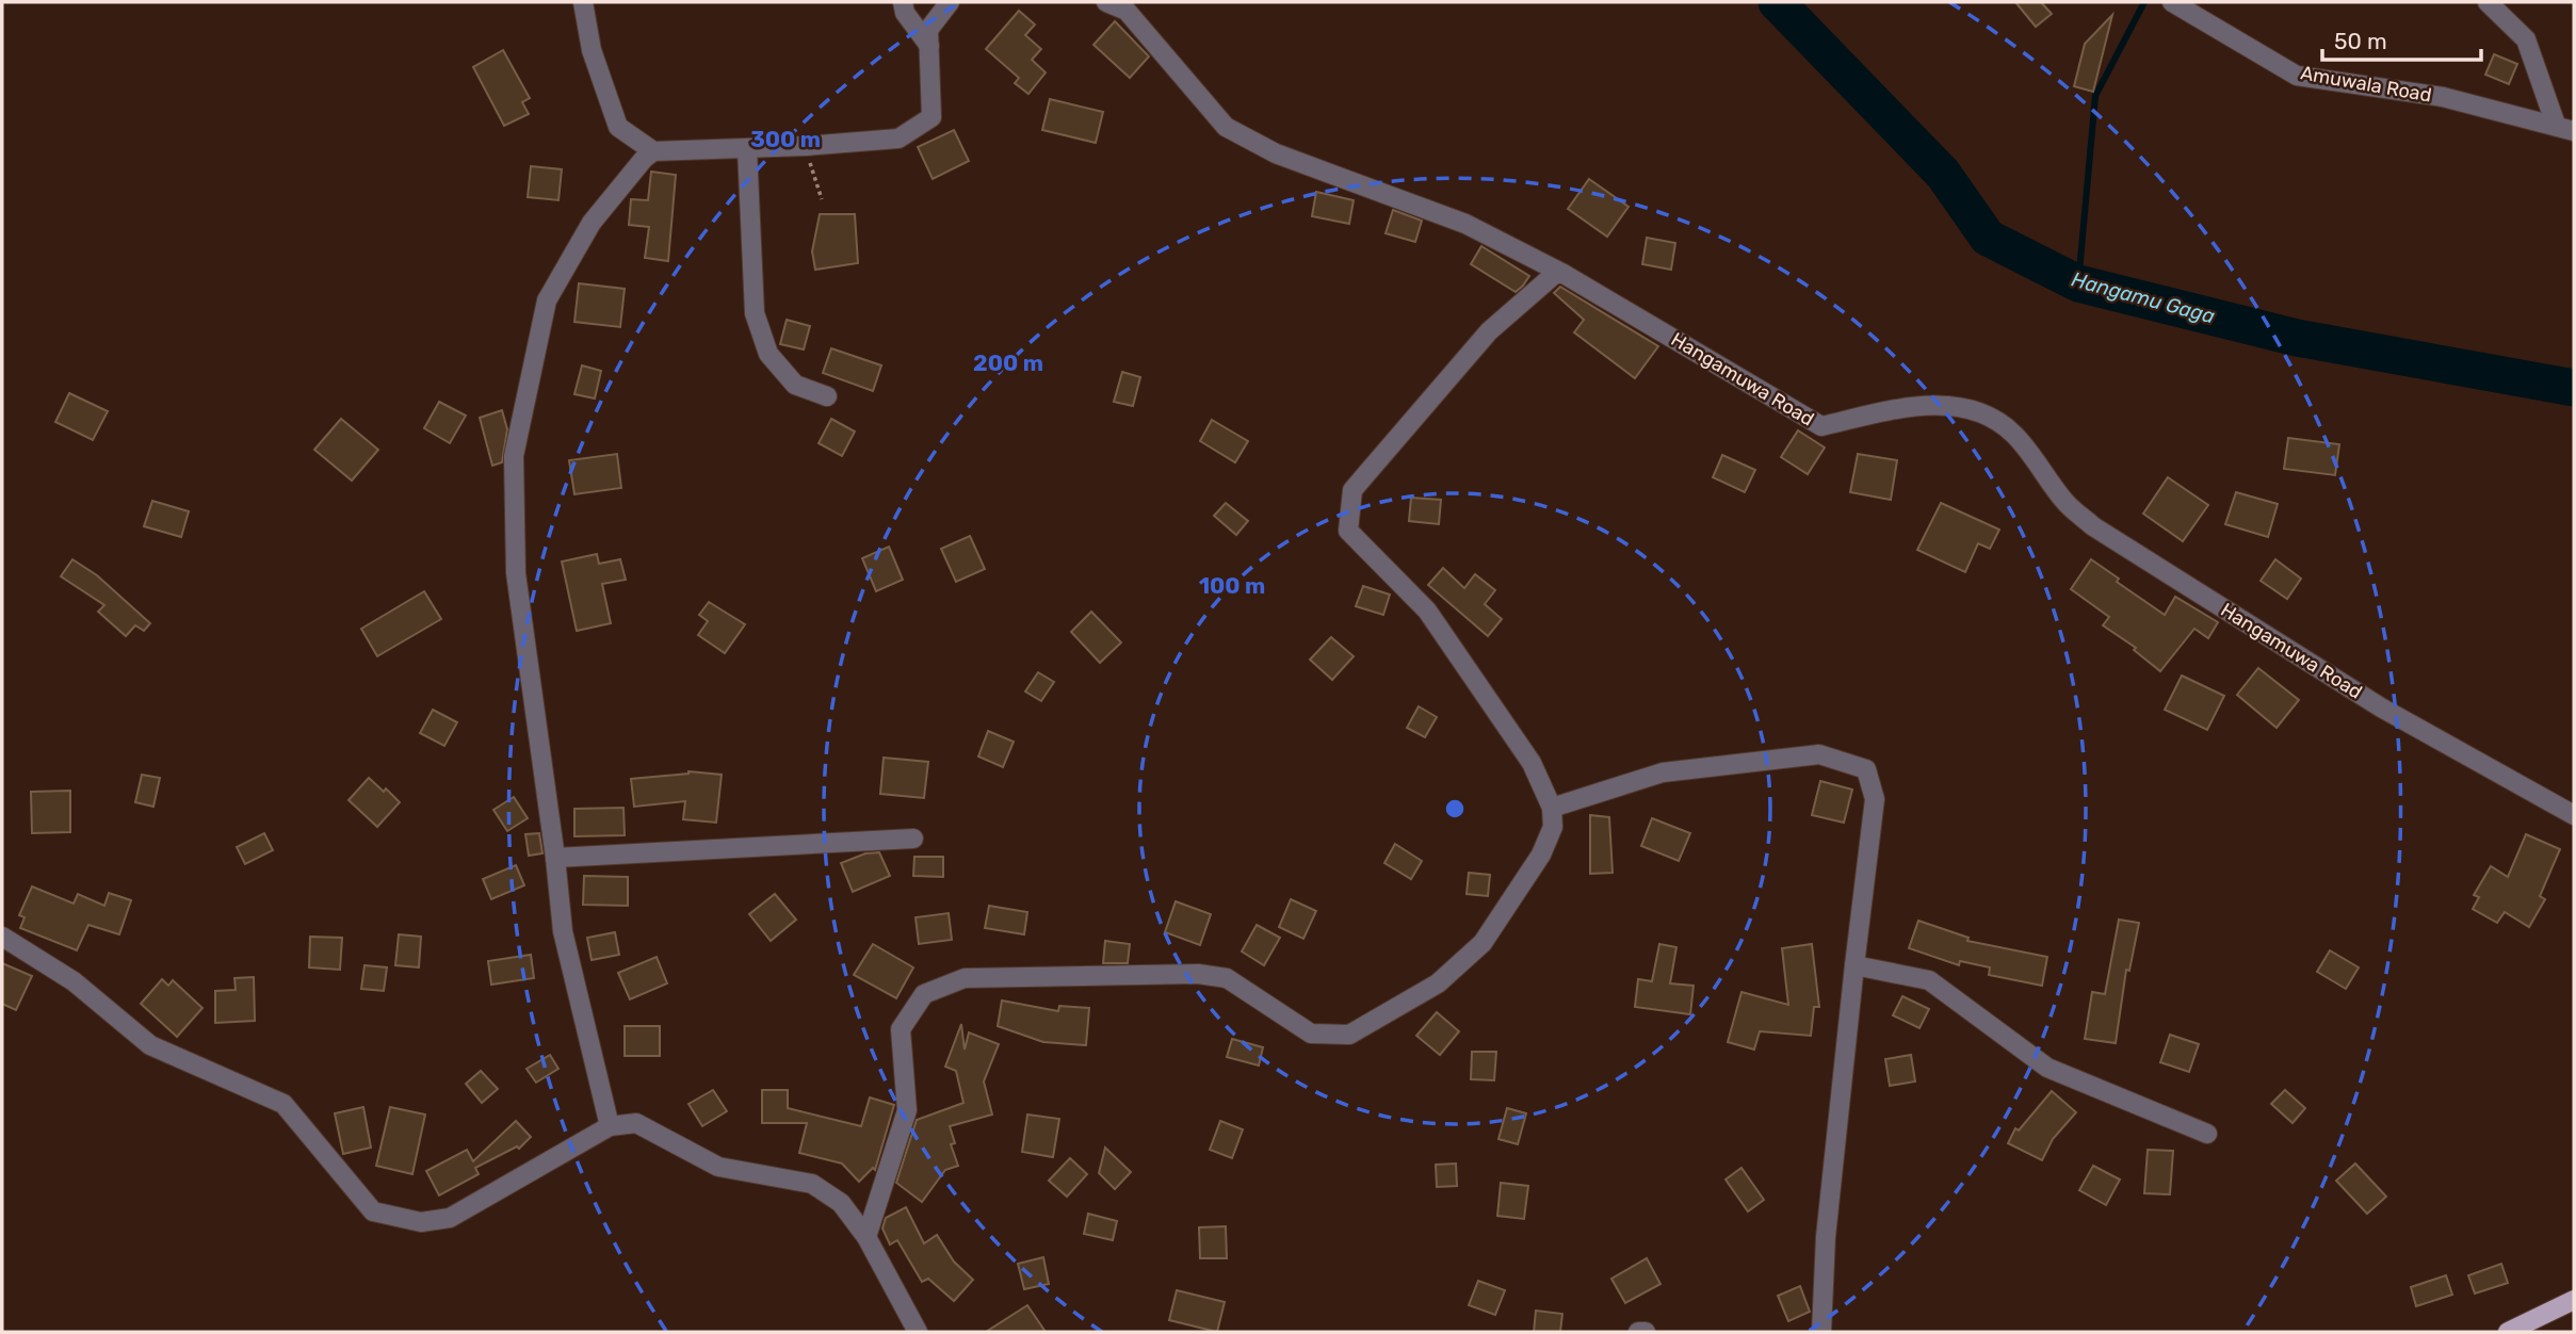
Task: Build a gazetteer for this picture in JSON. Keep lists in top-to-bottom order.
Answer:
{
  "streets": {
    "street": ["Amuwala Road", "Hangamuwa Road"]
  },
  "water": ["Hangamu Gaga"],
  "scale_bar": "50 m",
  "rings": ["300 m", "200 m", "100 m"]
}
